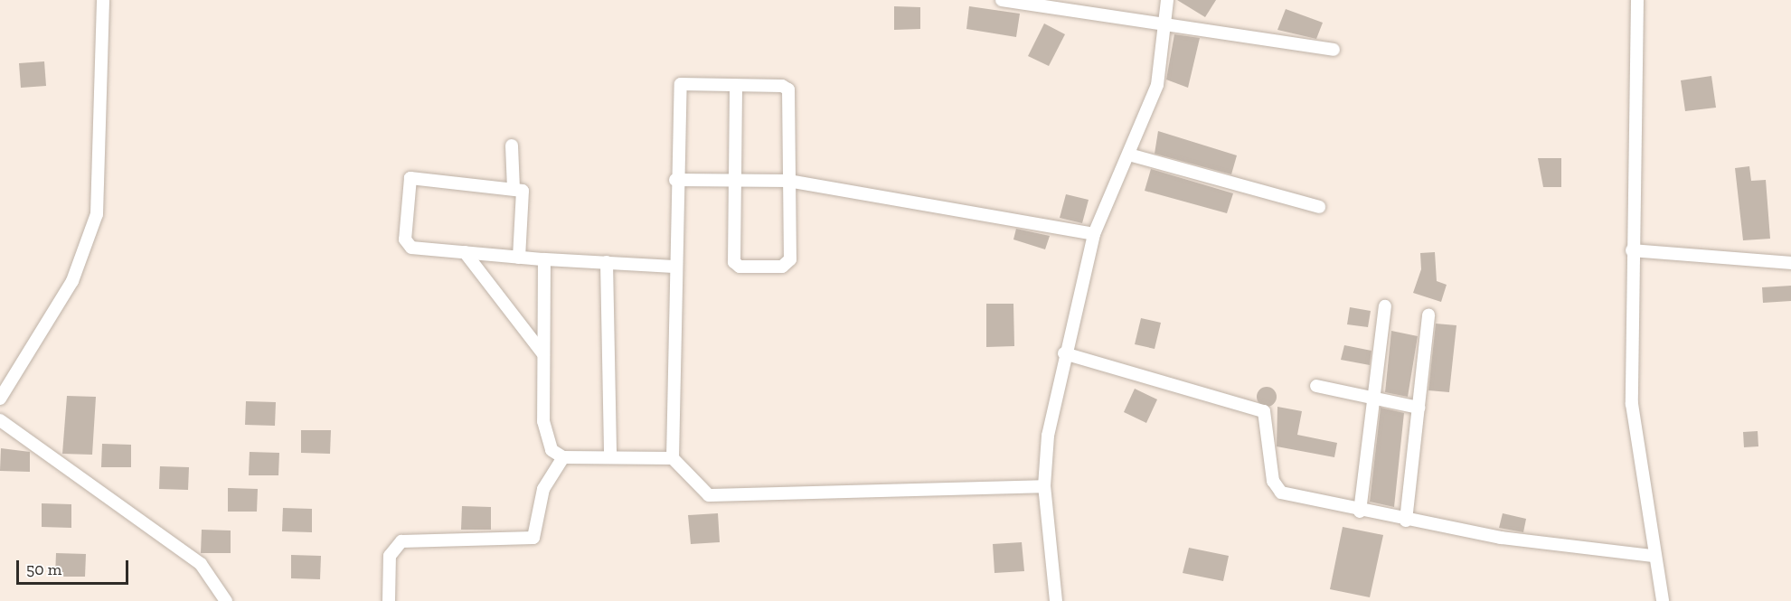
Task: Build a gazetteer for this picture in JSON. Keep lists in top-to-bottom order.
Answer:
{
  "scale_bar": "50 m"
}
